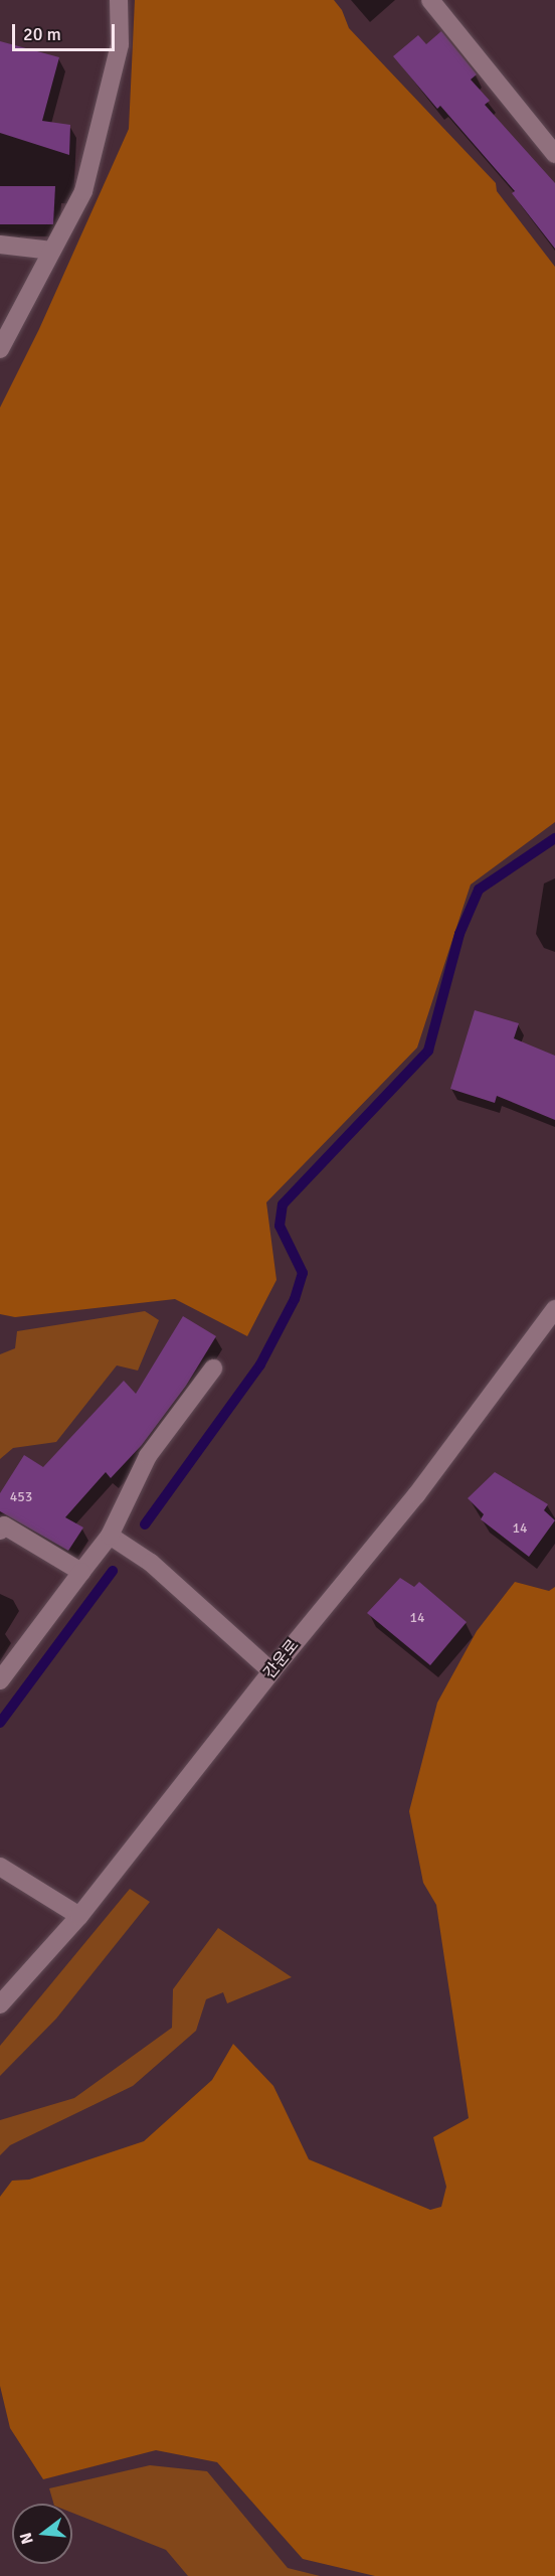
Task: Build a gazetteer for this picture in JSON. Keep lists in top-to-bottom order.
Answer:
{
  "streets": {
    "street": ["간운로"]
  },
  "house_numbers": ["453", "14", "14"],
  "scale_bar": "20 m",
  "north": "left"
}
